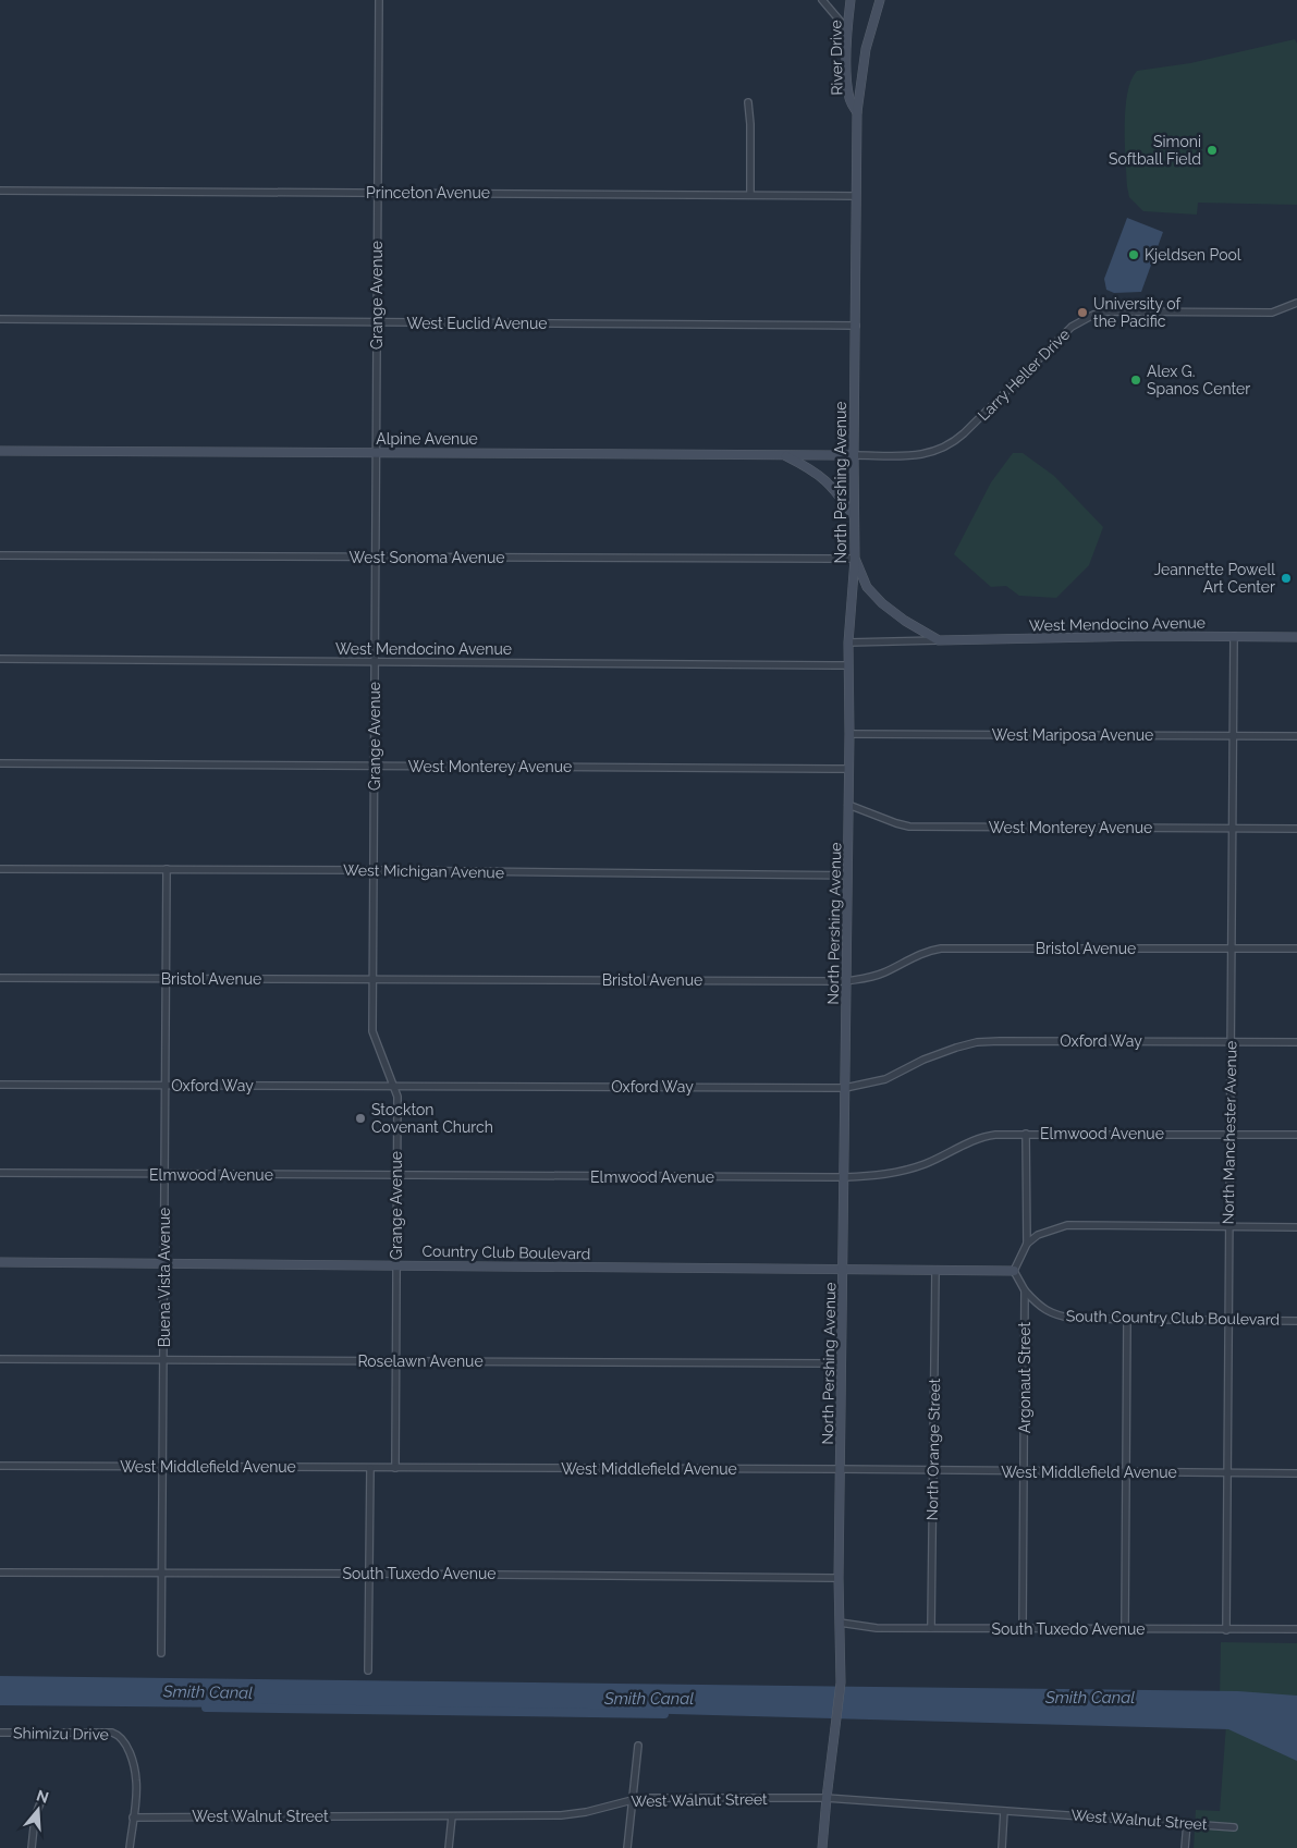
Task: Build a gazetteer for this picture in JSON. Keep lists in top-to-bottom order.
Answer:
{
  "streets": {
    "street": [
      "River Drive",
      "Princeton Avenue",
      "Grange Avenue",
      "West Euclid Avenue",
      "Larry Heller Drive",
      "Alpine Avenue",
      "North Pershing Avenue",
      "West Sonoma Avenue",
      "West Mendocino Avenue",
      "West Mariposa Avenue",
      "West Monterey Avenue",
      "West Michigan Avenue",
      "Bristol Avenue",
      "Oxford Way",
      "North Manchester Avenue",
      "Elmwood Avenue",
      "Country Club Boulevard",
      "Buena Vista Avenue",
      "South Country Club Boulevard",
      "Roselawn Avenue",
      "Argonaut Street",
      "North Orange Street",
      "West Middlefield Avenue",
      "South Tuxedo Avenue",
      "Shimizu Drive",
      "West Walnut Street"
    ]
  },
  "crossings": [
    ["River Drive", "North Pershing Avenue"],
    ["Princeton Avenue", "Grange Avenue"],
    ["Princeton Avenue", "North Pershing Avenue"],
    ["Grange Avenue", "West Euclid Avenue"],
    ["Grange Avenue", "Alpine Avenue"],
    ["Grange Avenue", "West Sonoma Avenue"],
    ["Grange Avenue", "West Mendocino Avenue"],
    ["Grange Avenue", "West Monterey Avenue"],
    ["Grange Avenue", "West Michigan Avenue"],
    ["Grange Avenue", "Bristol Avenue"],
    ["Grange Avenue", "Oxford Way"],
    ["Grange Avenue", "Elmwood Avenue"],
    ["Grange Avenue", "Country Club Boulevard"],
    ["Grange Avenue", "Roselawn Avenue"],
    ["Grange Avenue", "West Middlefield Avenue"],
    ["West Euclid Avenue", "North Pershing Avenue"],
    ["Larry Heller Drive", "Alpine Avenue"],
    ["Larry Heller Drive", "North Pershing Avenue"],
    ["Alpine Avenue", "North Pershing Avenue"],
    ["North Pershing Avenue", "West Sonoma Avenue"],
    ["North Pershing Avenue", "West Mendocino Avenue"],
    ["North Pershing Avenue", "West Mariposa Avenue"],
    ["North Pershing Avenue", "West Monterey Avenue"],
    ["North Pershing Avenue", "West Michigan Avenue"],
    ["North Pershing Avenue", "Bristol Avenue"],
    ["North Pershing Avenue", "Oxford Way"],
    ["North Pershing Avenue", "Elmwood Avenue"],
    ["North Pershing Avenue", "Country Club Boulevard"],
    ["North Pershing Avenue", "Roselawn Avenue"],
    ["North Pershing Avenue", "West Middlefield Avenue"],
    ["North Pershing Avenue", "South Tuxedo Avenue"],
    ["North Pershing Avenue", "West Walnut Street"],
    ["West Mendocino Avenue", "North Manchester Avenue"],
    ["West Mariposa Avenue", "North Manchester Avenue"],
    ["West Monterey Avenue", "North Manchester Avenue"],
    ["West Michigan Avenue", "Buena Vista Avenue"],
    ["Bristol Avenue", "North Manchester Avenue"],
    ["Bristol Avenue", "Buena Vista Avenue"],
    ["Oxford Way", "North Manchester Avenue"],
    ["Oxford Way", "Buena Vista Avenue"],
    ["North Manchester Avenue", "Elmwood Avenue"],
    ["North Manchester Avenue", "South Country Club Boulevard"],
    ["North Manchester Avenue", "West Middlefield Avenue"],
    ["North Manchester Avenue", "South Tuxedo Avenue"],
    ["Elmwood Avenue", "Buena Vista Avenue"],
    ["Country Club Boulevard", "Buena Vista Avenue"],
    ["Country Club Boulevard", "Argonaut Street"],
    ["Country Club Boulevard", "North Orange Street"],
    ["Buena Vista Avenue", "Roselawn Avenue"],
    ["Buena Vista Avenue", "West Middlefield Avenue"],
    ["Buena Vista Avenue", "South Tuxedo Avenue"],
    ["South Country Club Boulevard", "Argonaut Street"],
    ["Argonaut Street", "West Middlefield Avenue"],
    ["Argonaut Street", "South Tuxedo Avenue"],
    ["North Orange Street", "West Middlefield Avenue"],
    ["North Orange Street", "South Tuxedo Avenue"],
    ["Shimizu Drive", "West Walnut Street"]
  ],
  "water": ["Smith Canal"],
  "places": [
    "Simoni Softball Field",
    "Kjeldsen Pool",
    "University of the Pacific",
    "Alex G. Spanos Center",
    "Jeannette Powell Art Center",
    "Stockton Covenant Church"
  ],
  "north": "top"
}
